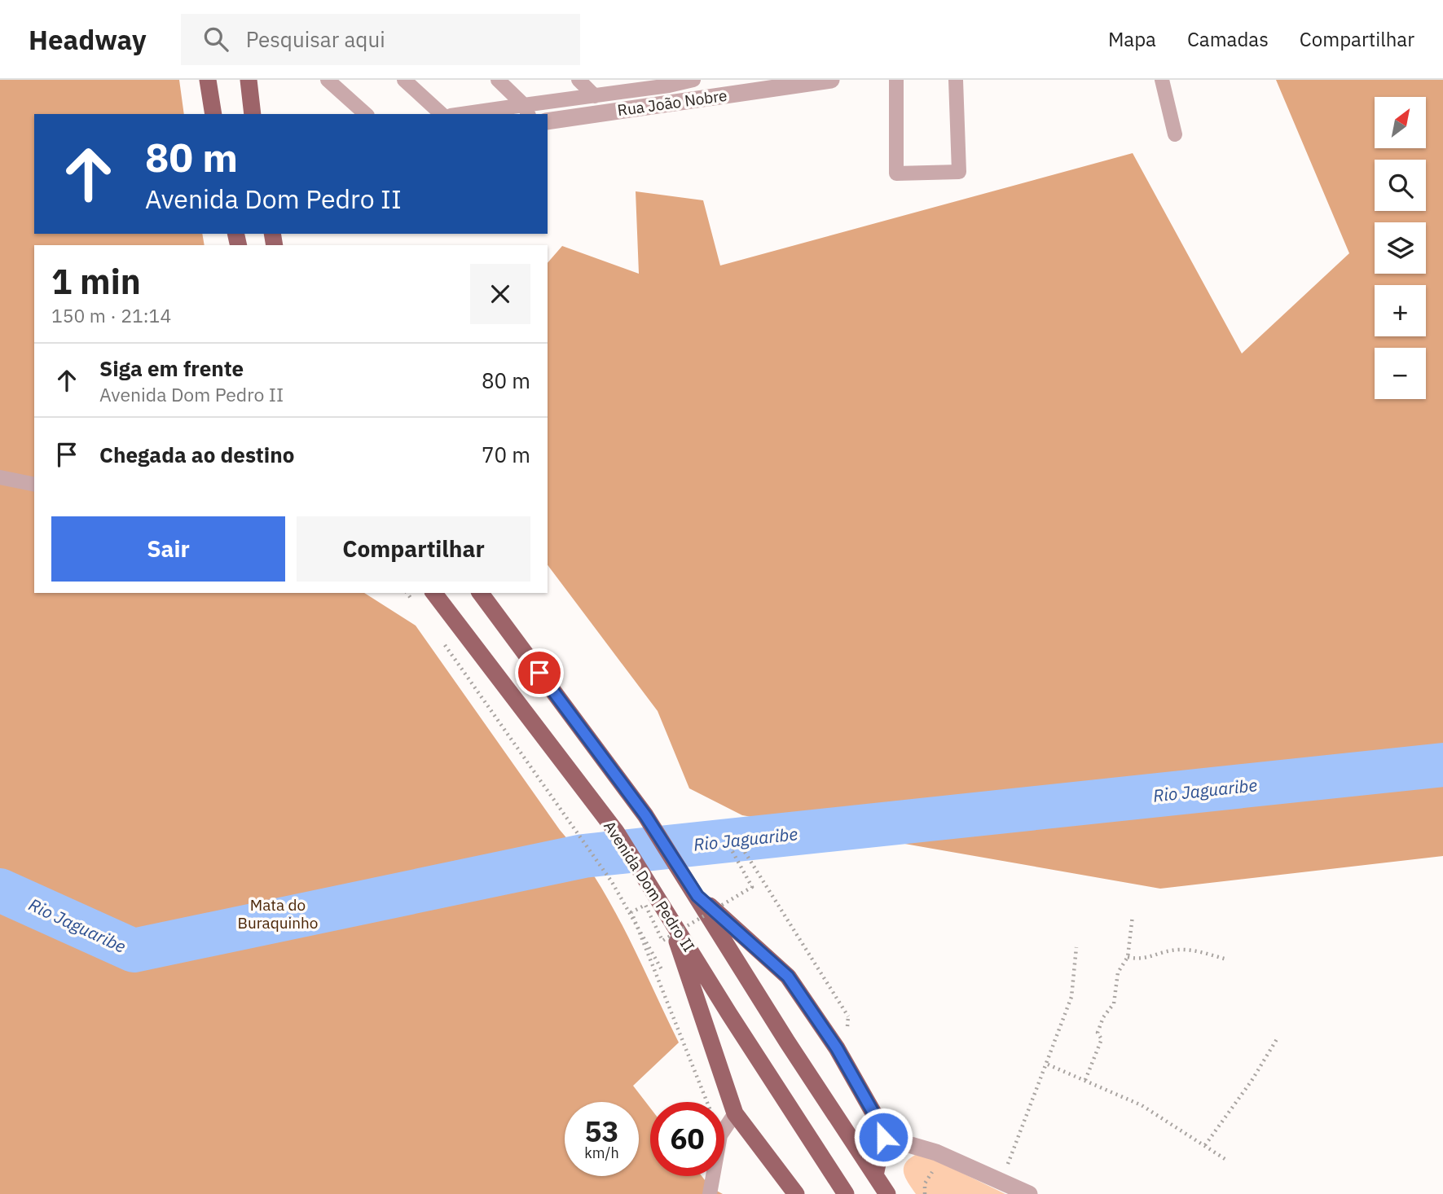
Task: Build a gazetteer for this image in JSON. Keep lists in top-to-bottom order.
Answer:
{
  "streets": {
    "main road": ["Avenida Dom Pedro II"],
    "street": ["Rua João Nobre"]
  },
  "water": ["Rio Jaguaribe"],
  "parks": ["Mata do Buraquinho"],
  "north": "top right",
  "page": {
    "header": "Headway",
    "search": "Pesquisar aqui",
    "nav": ["Mapa", "Camadas", "Compartilhar"],
    "map_buttons": ["+", "−"],
    "turn": ["80 m", "Avenida Dom Pedro II"],
    "heading": ["1 min", "150 m · 21:14"],
    "list": [
      {
        "name": "Siga em frente",
        "note": "Avenida Dom Pedro II",
        "value": "80 m"
      },
      {
        "name": "Chegada ao destino",
        "value": "70 m"
      }
    ],
    "buttons": ["Sair", "Compartilhar"],
    "speed": "53 km/h",
    "limit": "60"
  }
}
